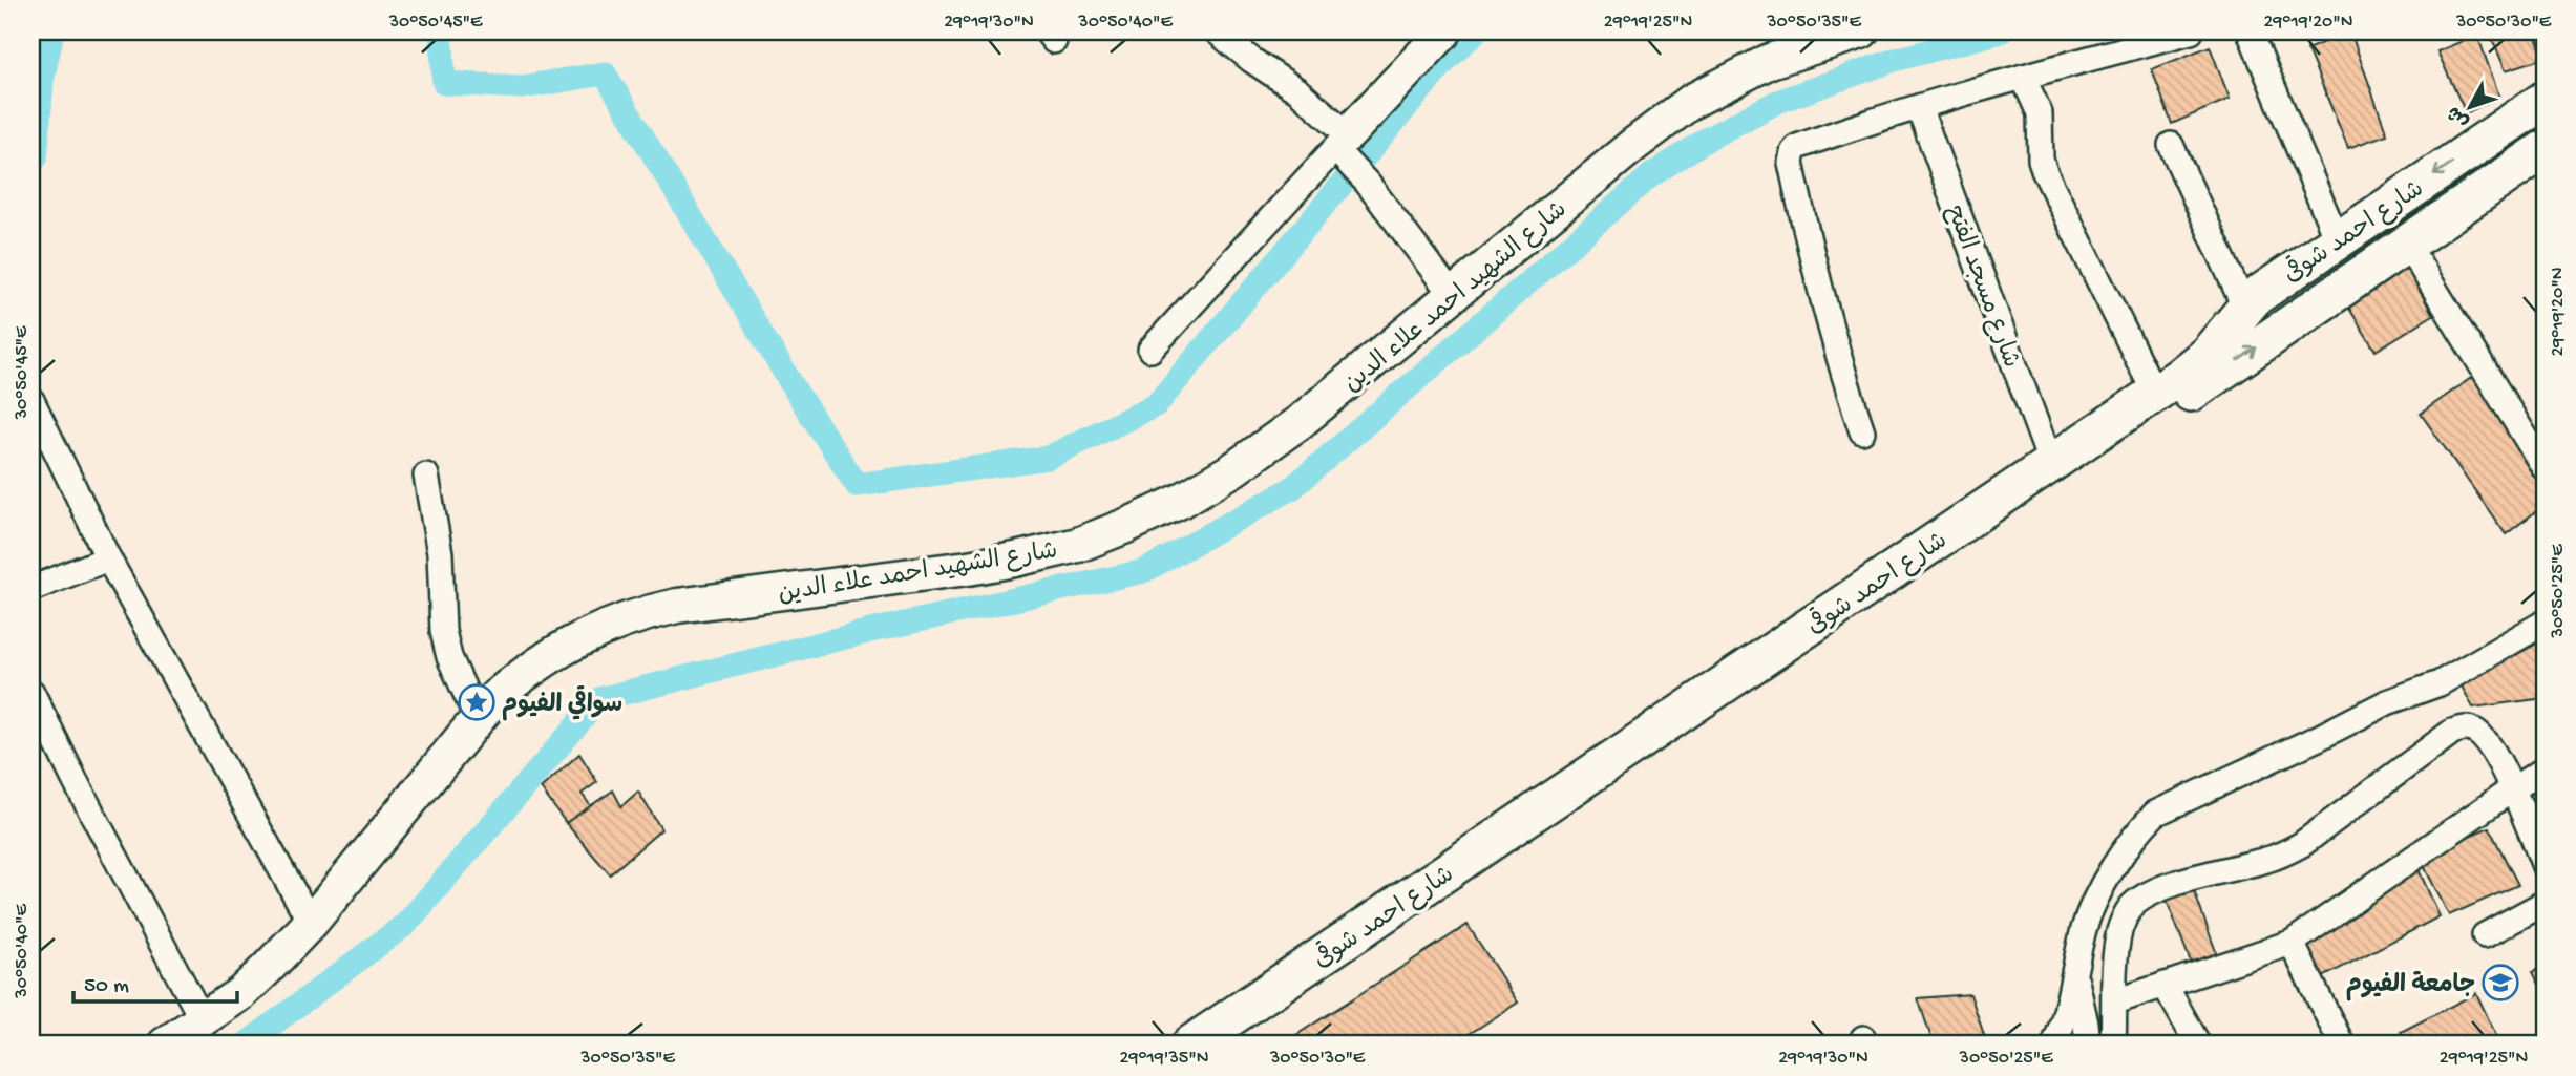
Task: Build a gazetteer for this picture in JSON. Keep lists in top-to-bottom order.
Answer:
{
  "streets": {
    "main road": ["شارع احمد شوقى", "شارع الشهيد احمد علاء الدين"],
    "street": ["شارع مسجد الفتح"]
  },
  "crossings": [
    ["شارع احمد شوقى", "شارع مسجد الفتح"]
  ],
  "places": {
    "place": ["سواقي الفيوم"],
    "school or university": ["جامعة الفيوم"]
  },
  "scale_bar": "50 m",
  "north": "bottom left",
  "coordinates": [
    "30°50'45\"E",
    "29°19'30\"N",
    "30°50'40\"E",
    "29°19'25\"N",
    "30°50'35\"E",
    "29°19'20\"N",
    "30°50'30\"E",
    "30°50'25\"E",
    "29°19'35\"N"
  ]
}
